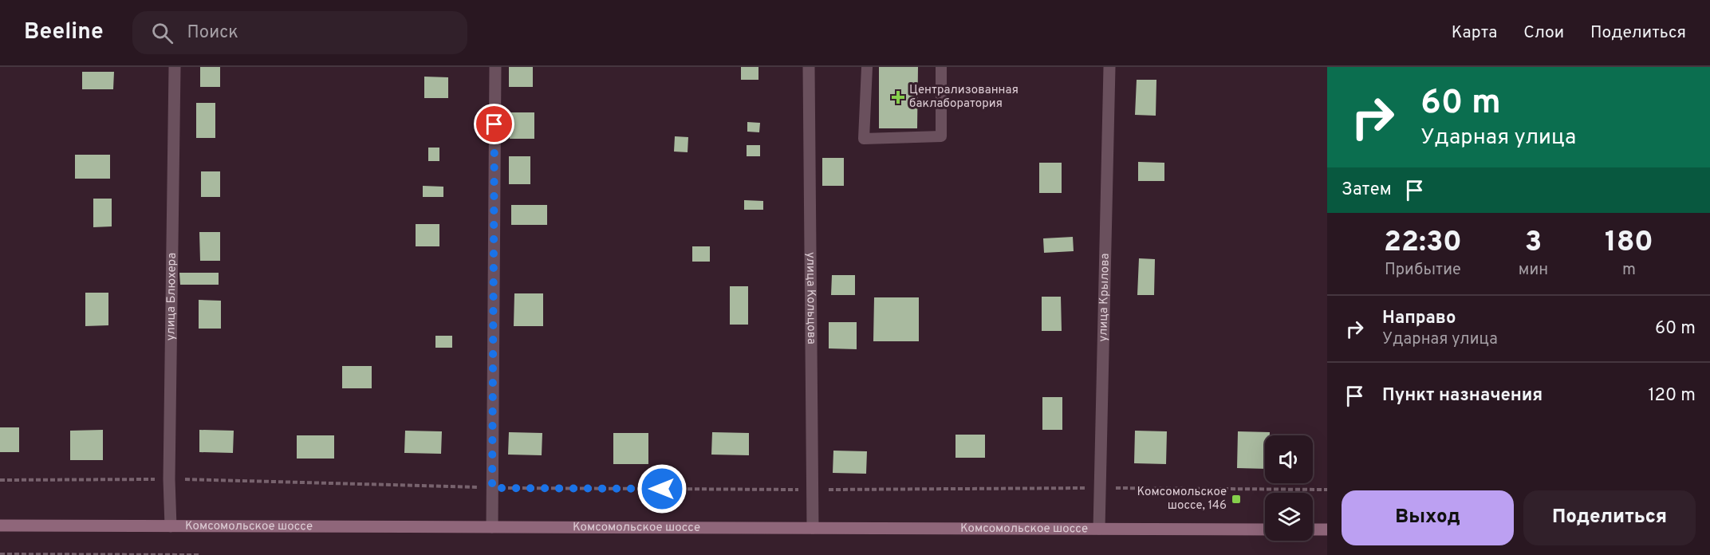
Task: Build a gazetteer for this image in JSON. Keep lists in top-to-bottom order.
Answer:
{
  "streets": {
    "main road": ["Комсомольское шоссе"],
    "street": ["улица Блюхера", "улица Кольцова", "улица Крылова"]
  },
  "crossings": [
    ["улица Блюхера", "Комсомольское шоссе"],
    ["улица Кольцова", "Комсомольское шоссе"],
    ["улица Крылова", "Комсомольское шоссе"]
  ],
  "places": {
    "health": ["Централизованная баклаборатория"],
    "transit": ["Комсомольское шоссе, 146"]
  },
  "page": {
    "header": "Beeline",
    "search": "Поиск",
    "nav": ["Карта", "Слои", "Поделиться"],
    "turn": ["60 m", "Ударная улица"],
    "then": "Затем",
    "eta": [
      "22:30",
      "Прибытие",
      "3",
      "мин",
      "180",
      "m"
    ],
    "list": [
      {
        "name": "Направо",
        "note": "Ударная улица",
        "value": "60 m"
      },
      {
        "name": "Пункт назначения",
        "value": "120 m"
      }
    ],
    "buttons": ["Выход", "Поделиться"]
  }
}
